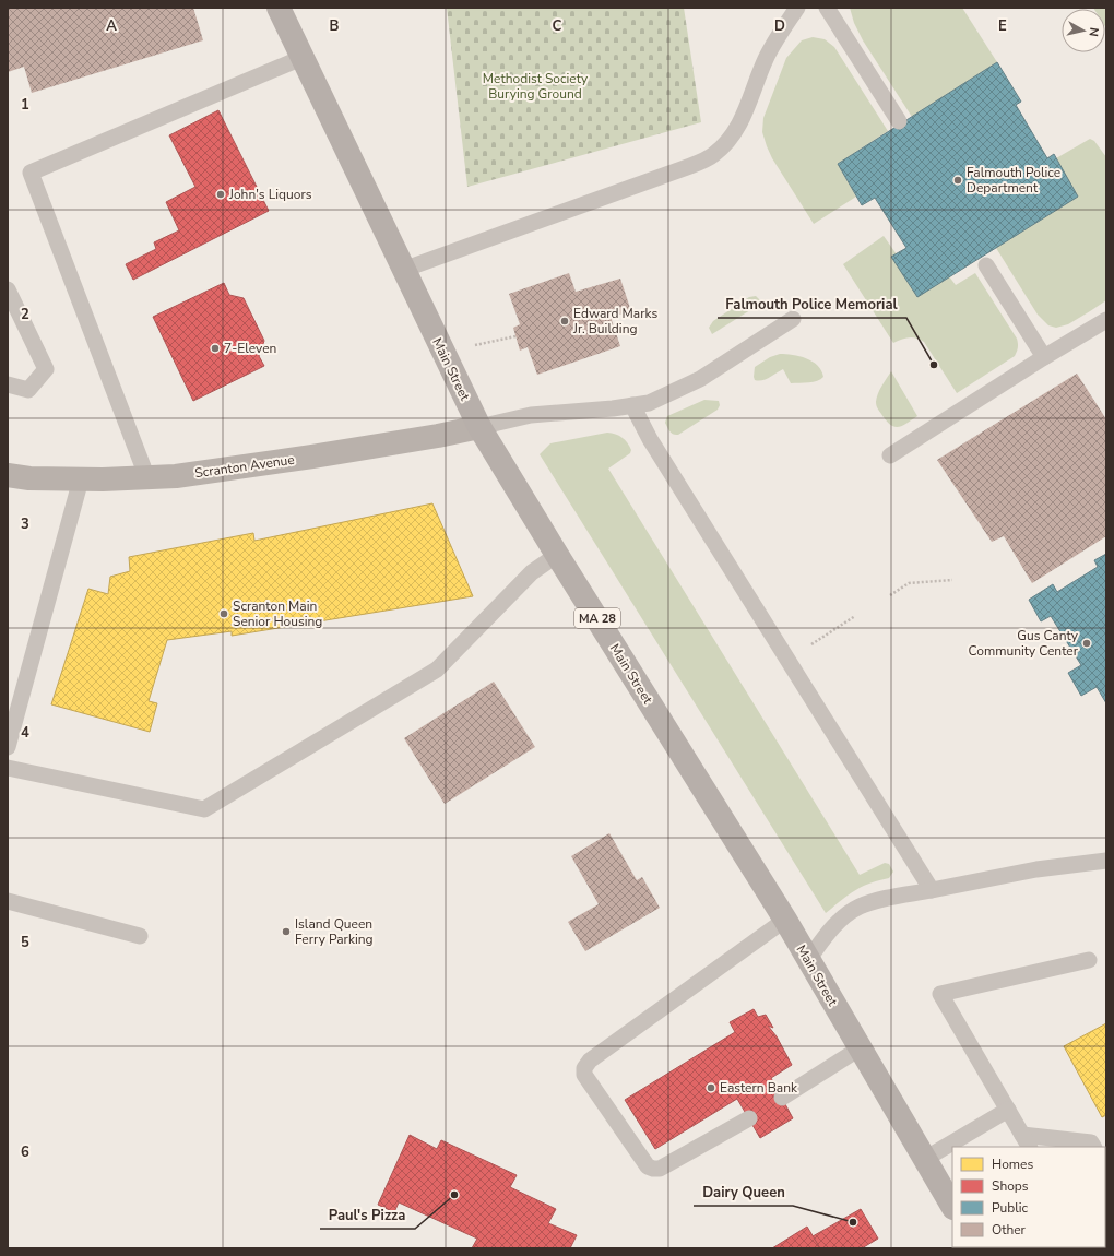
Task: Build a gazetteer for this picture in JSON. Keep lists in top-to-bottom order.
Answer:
{
  "streets": {
    "main road": ["Main Street", "MA 28"],
    "street": ["Scranton Avenue"]
  },
  "crossings": [
    ["Main Street", "Scranton Avenue"]
  ],
  "parks": ["Methodist Society Burying Ground"],
  "places": [
    "Falmouth Police Department",
    "John's Liquors",
    "Edward Marks Jr. Building",
    "7-Eleven",
    "Falmouth Police Memorial",
    "Scranton Main Senior Housing",
    "Gus Canty Community Center",
    "Island Queen Ferry Parking",
    "Eastern Bank",
    "Paul's Pizza",
    "Dairy Queen"
  ],
  "legend": [
    "Homes",
    "Shops",
    "Public",
    "Other"
  ],
  "north": "right",
  "grid": {
    "columns": [
      "A",
      "B",
      "C",
      "D",
      "E"
    ],
    "rows": [
      "1",
      "2",
      "3",
      "4",
      "5",
      "6"
    ]
  }
}
